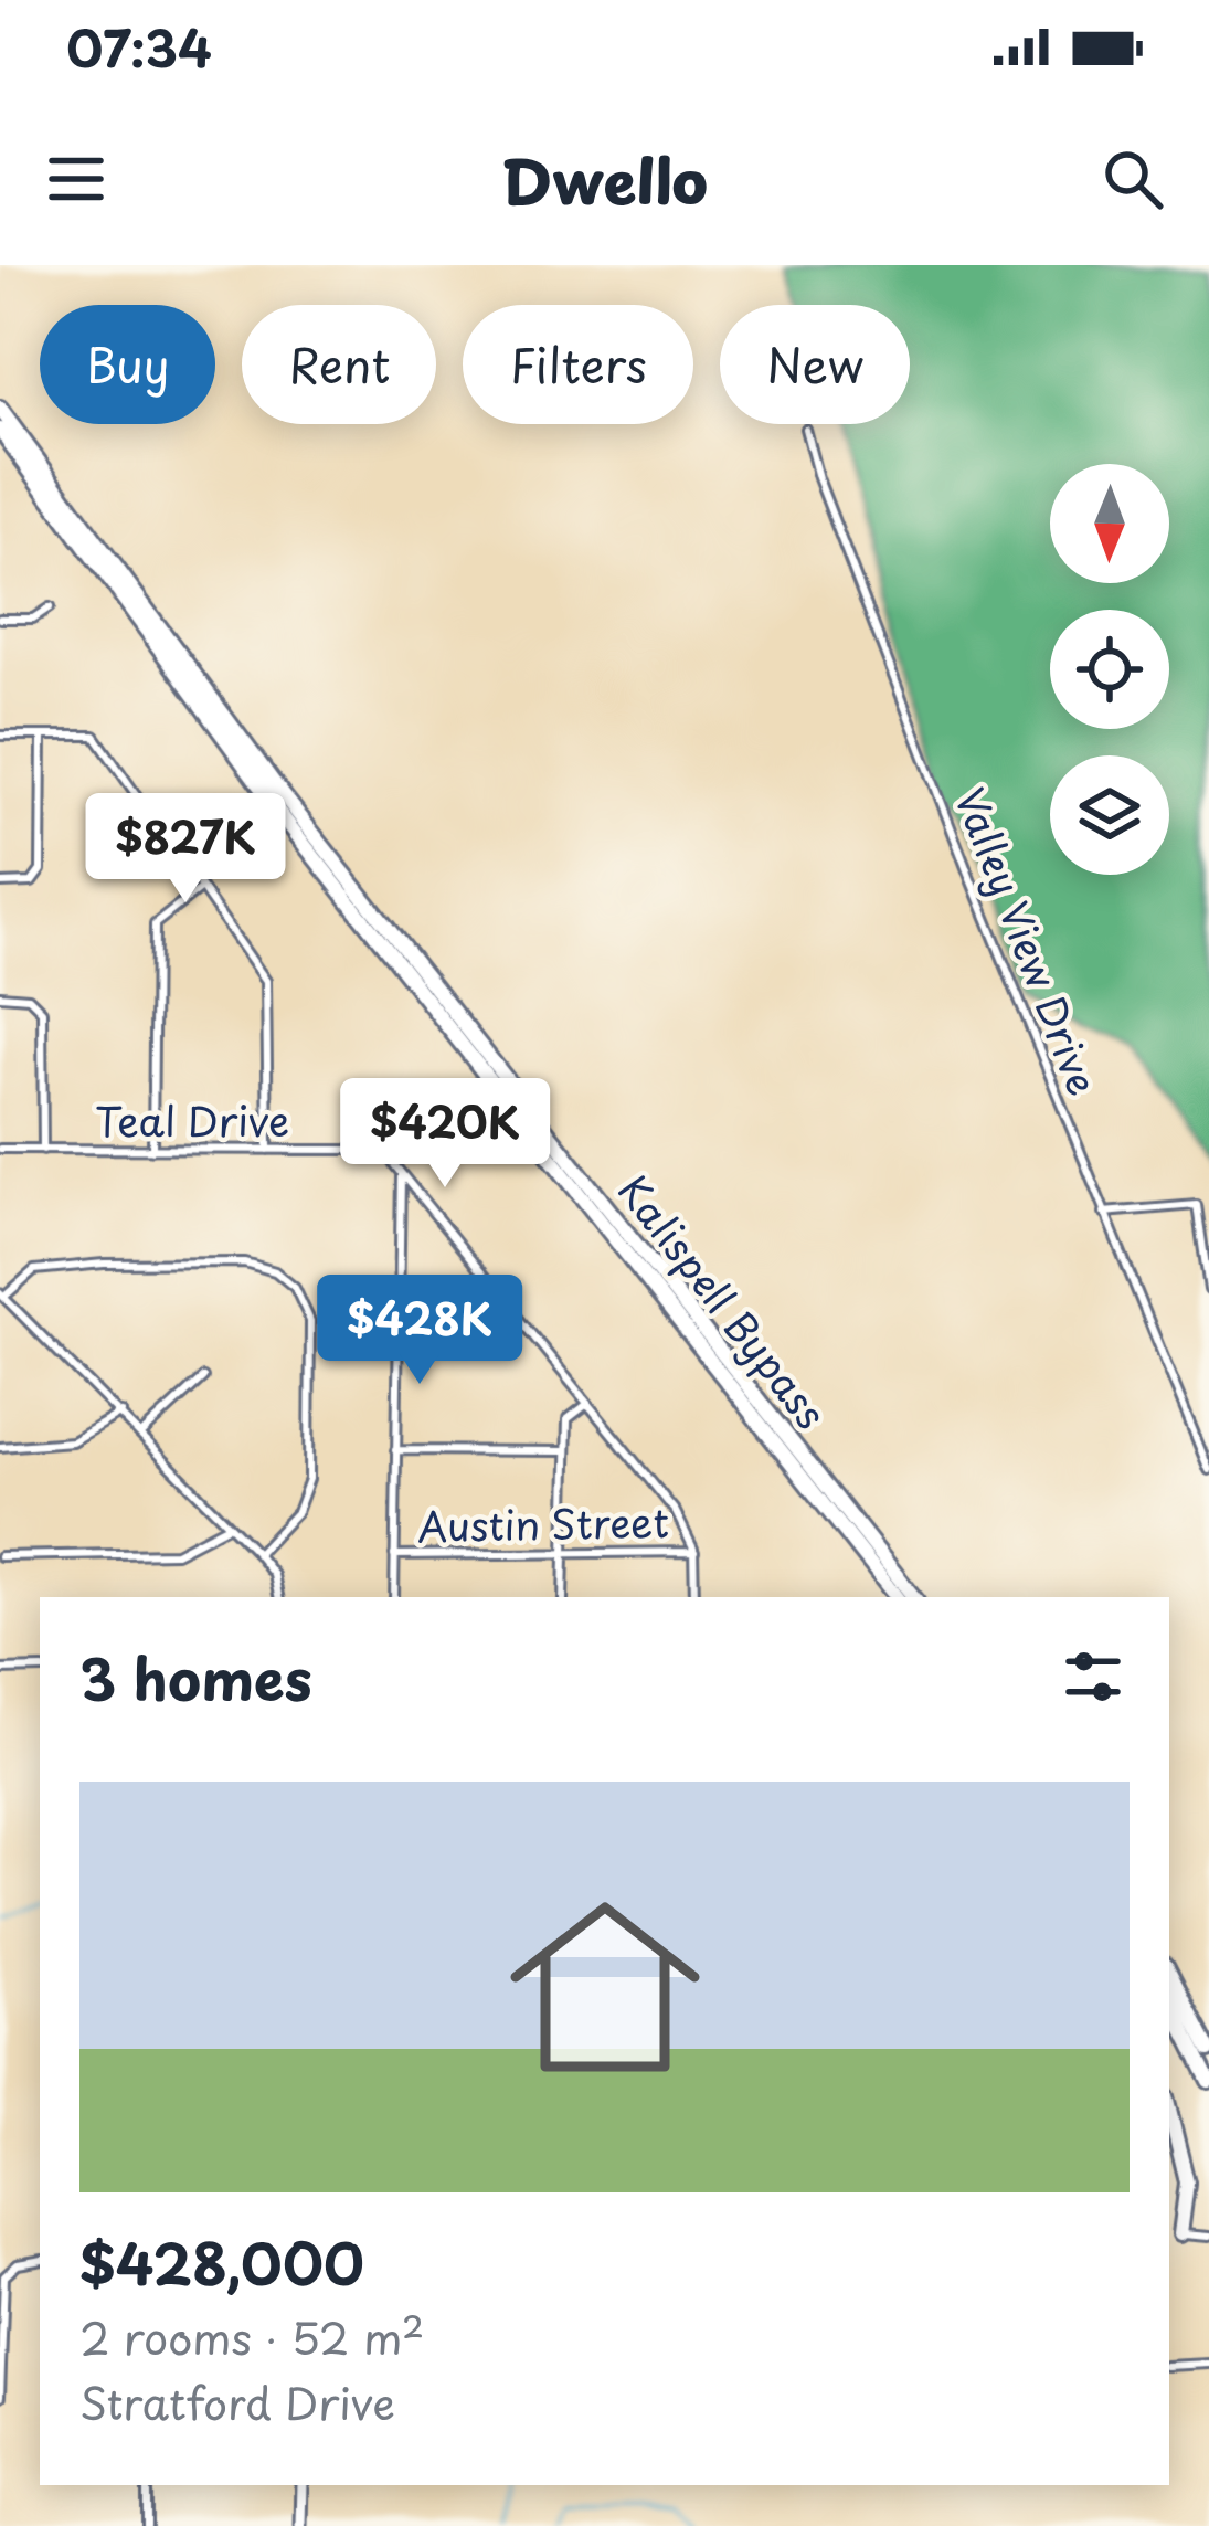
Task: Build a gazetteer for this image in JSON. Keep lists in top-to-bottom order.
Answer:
{
  "streets": {
    "highway": ["Kalispell Bypass"],
    "street": ["Valley View Drive", "Teal Drive", "Austin Street"]
  },
  "crossings": [
    ["Teal Drive", "Austin Street"]
  ],
  "north": "bottom",
  "page": {
    "status": "07:34",
    "header": "Dwello",
    "chip": [
      "Buy",
      "Rent",
      "Filters",
      "New"
    ],
    "price": ["$827K", "$420K", "$428K"],
    "heading": "3 homes",
    "list": [
      {
        "name": "$428,000",
        "note": "2 rooms · 52 m² · Stratford Drive"
      }
    ]
  }
}
